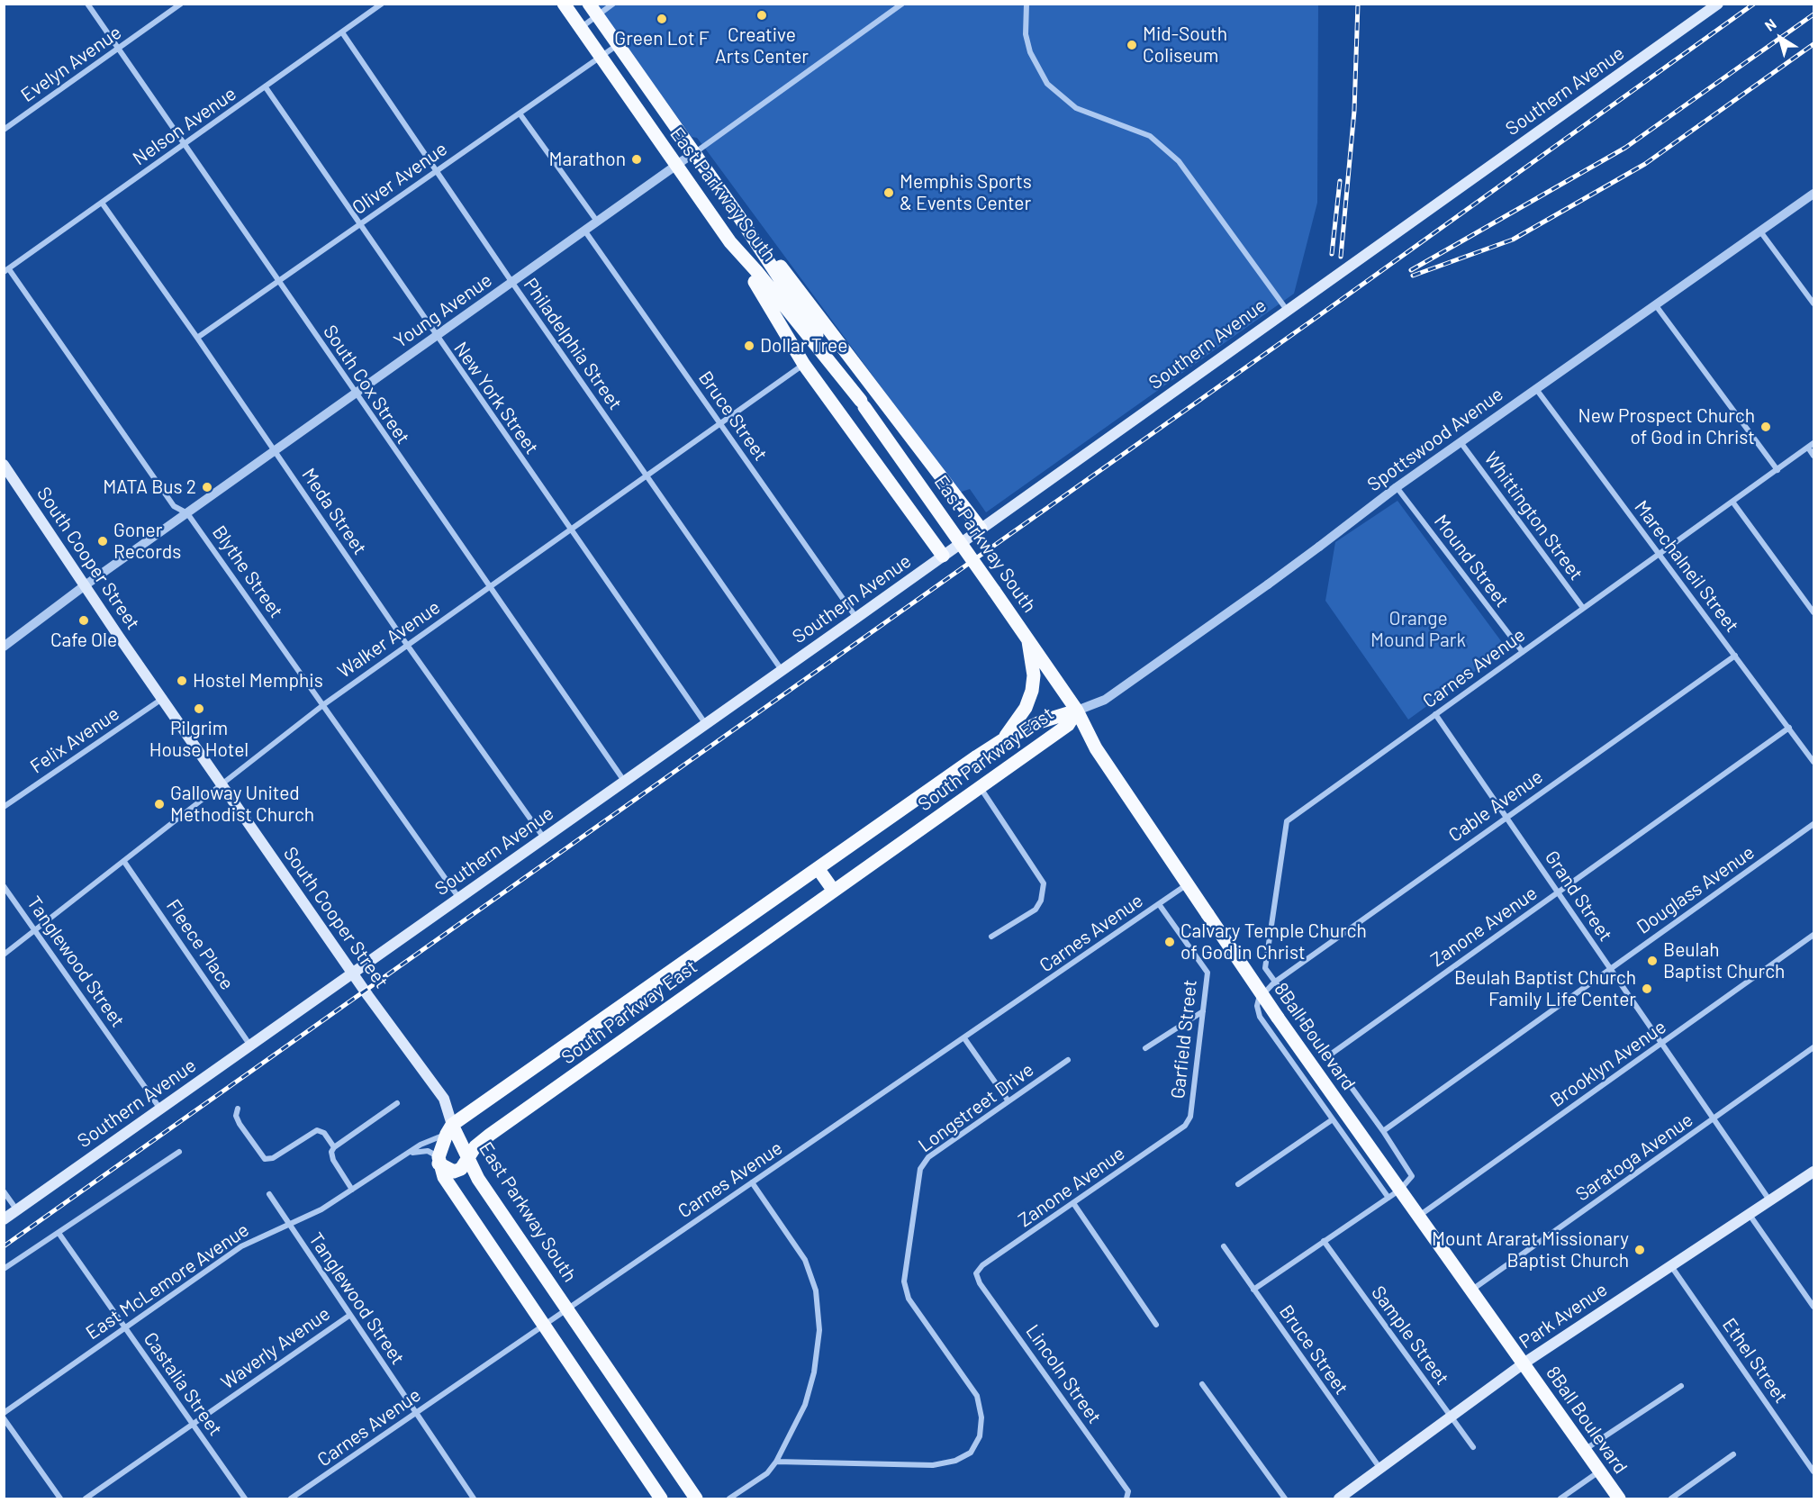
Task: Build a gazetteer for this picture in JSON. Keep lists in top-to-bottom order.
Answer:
{
  "streets": {
    "main road": [
      "Southern Avenue",
      "East Parkway South",
      "South Cooper Street",
      "South Parkway East",
      "8Ball Boulevard",
      "Park Avenue"
    ],
    "street": [
      "Evelyn Avenue",
      "Nelson Avenue",
      "Oliver Avenue",
      "Young Avenue",
      "Philadelphia Street",
      "South Cox Street",
      "New York Street",
      "Bruce Street",
      "Spottswood Avenue",
      "Meda Street",
      "Whittington Street",
      "Mound Street",
      "Marechalneil Street",
      "Blythe Street",
      "Walker Avenue",
      "Carnes Avenue",
      "Felix Avenue",
      "Cable Avenue",
      "Douglass Avenue",
      "Grand Street",
      "Zanone Avenue",
      "Fleece Place",
      "Tanglewood Street",
      "Garfield Street",
      "Brooklyn Avenue",
      "Longstreet Drive",
      "Saratoga Avenue",
      "East McLemore Avenue",
      "Sample Street",
      "Waverly Avenue",
      "Ethel Street",
      "Lincoln Street",
      "Castalia Street"
    ]
  },
  "crossings": [
    ["Evelyn Avenue", "South Cox Street"],
    ["Southern Avenue", "Philadelphia Street"],
    ["Southern Avenue", "South Cox Street"],
    ["Southern Avenue", "New York Street"],
    ["Southern Avenue", "Bruce Street"],
    ["Southern Avenue", "Meda Street"],
    ["Southern Avenue", "South Cooper Street"],
    ["Southern Avenue", "Blythe Street"],
    ["Southern Avenue", "Fleece Place"],
    ["Southern Avenue", "Tanglewood Street"],
    ["Nelson Avenue", "Philadelphia Street"],
    ["Nelson Avenue", "South Cox Street"],
    ["Nelson Avenue", "New York Street"],
    ["Nelson Avenue", "Meda Street"],
    ["Nelson Avenue", "Blythe Street"],
    ["Oliver Avenue", "East Parkway South"],
    ["Oliver Avenue", "Philadelphia Street"],
    ["Oliver Avenue", "South Cox Street"],
    ["Oliver Avenue", "New York Street"],
    ["Oliver Avenue", "Meda Street"],
    ["East Parkway South", "Young Avenue"],
    ["East Parkway South", "Spottswood Avenue"],
    ["East Parkway South", "South Cooper Street"],
    ["East Parkway South", "Carnes Avenue"],
    ["East Parkway South", "South Parkway East"],
    ["East Parkway South", "8Ball Boulevard"],
    ["East Parkway South", "East McLemore Avenue"],
    ["Young Avenue", "Philadelphia Street"],
    ["Young Avenue", "South Cox Street"],
    ["Young Avenue", "New York Street"],
    ["Young Avenue", "Bruce Street"],
    ["Young Avenue", "Meda Street"],
    ["Young Avenue", "South Cooper Street"],
    ["Young Avenue", "Blythe Street"],
    ["Philadelphia Street", "Walker Avenue"],
    ["South Cox Street", "Walker Avenue"],
    ["New York Street", "Walker Avenue"],
    ["Bruce Street", "Walker Avenue"],
    ["Bruce Street", "Park Avenue"],
    ["Spottswood Avenue", "Whittington Street"],
    ["Spottswood Avenue", "Mound Street"],
    ["Spottswood Avenue", "Marechalneil Street"],
    ["Spottswood Avenue", "South Parkway East"],
    ["Spottswood Avenue", "8Ball Boulevard"],
    ["Meda Street", "Walker Avenue"],
    ["Whittington Street", "Carnes Avenue"],
    ["South Cooper Street", "Walker Avenue"],
    ["South Cooper Street", "Felix Avenue"],
    ["South Cooper Street", "South Parkway East"],
    ["South Cooper Street", "East McLemore Avenue"],
    ["Mound Street", "Carnes Avenue"],
    ["Marechalneil Street", "Carnes Avenue"],
    ["Marechalneil Street", "Cable Avenue"],
    ["Marechalneil Street", "Zanone Avenue"],
    ["Blythe Street", "Walker Avenue"],
    ["Walker Avenue", "Fleece Place"],
    ["Walker Avenue", "Tanglewood Street"],
    ["Carnes Avenue", "Cable Avenue"],
    ["Carnes Avenue", "Douglass Avenue"],
    ["Carnes Avenue", "Grand Street"],
    ["Carnes Avenue", "Zanone Avenue"],
    ["Carnes Avenue", "Tanglewood Street"],
    ["Carnes Avenue", "8Ball Boulevard"],
    ["Carnes Avenue", "Garfield Street"],
    ["South Parkway East", "8Ball Boulevard"],
    ["South Parkway East", "East McLemore Avenue"],
    ["Cable Avenue", "Grand Street"],
    ["Cable Avenue", "8Ball Boulevard"],
    ["Douglass Avenue", "Grand Street"],
    ["Grand Street", "Zanone Avenue"],
    ["Grand Street", "Brooklyn Avenue"],
    ["Grand Street", "Saratoga Avenue"],
    ["Grand Street", "Park Avenue"],
    ["Zanone Avenue", "Garfield Street"],
    ["Zanone Avenue", "Lincoln Street"],
    ["Tanglewood Street", "East McLemore Avenue"],
    ["Tanglewood Street", "Waverly Avenue"],
    ["8Ball Boulevard", "Brooklyn Avenue"],
    ["8Ball Boulevard", "Saratoga Avenue"],
    ["8Ball Boulevard", "Park Avenue"],
    ["East McLemore Avenue", "Castalia Street"],
    ["Park Avenue", "Sample Street"],
    ["Park Avenue", "Ethel Street"],
    ["Waverly Avenue", "Castalia Street"]
  ],
  "parks": ["Orange Mound Park"],
  "places": [
    "Creative Arts Center",
    "Green Lot F",
    "Mid-South Coliseum",
    "Marathon",
    "Memphis Sports & Events Center",
    "Dollar Tree",
    "New Prospect Church of God in Christ",
    "MATA Bus 2",
    "Goner Records",
    "Cafe Ole",
    "Hostel Memphis",
    "Pilgrim House Hotel",
    "Galloway United Methodist Church",
    "Calvary Temple Church of God in Christ",
    "Beulah Baptist Church",
    "Beulah Baptist Church Family Life Center",
    "Mount Ararat Missionary Baptist Church"
  ],
  "north": "top left"
}
